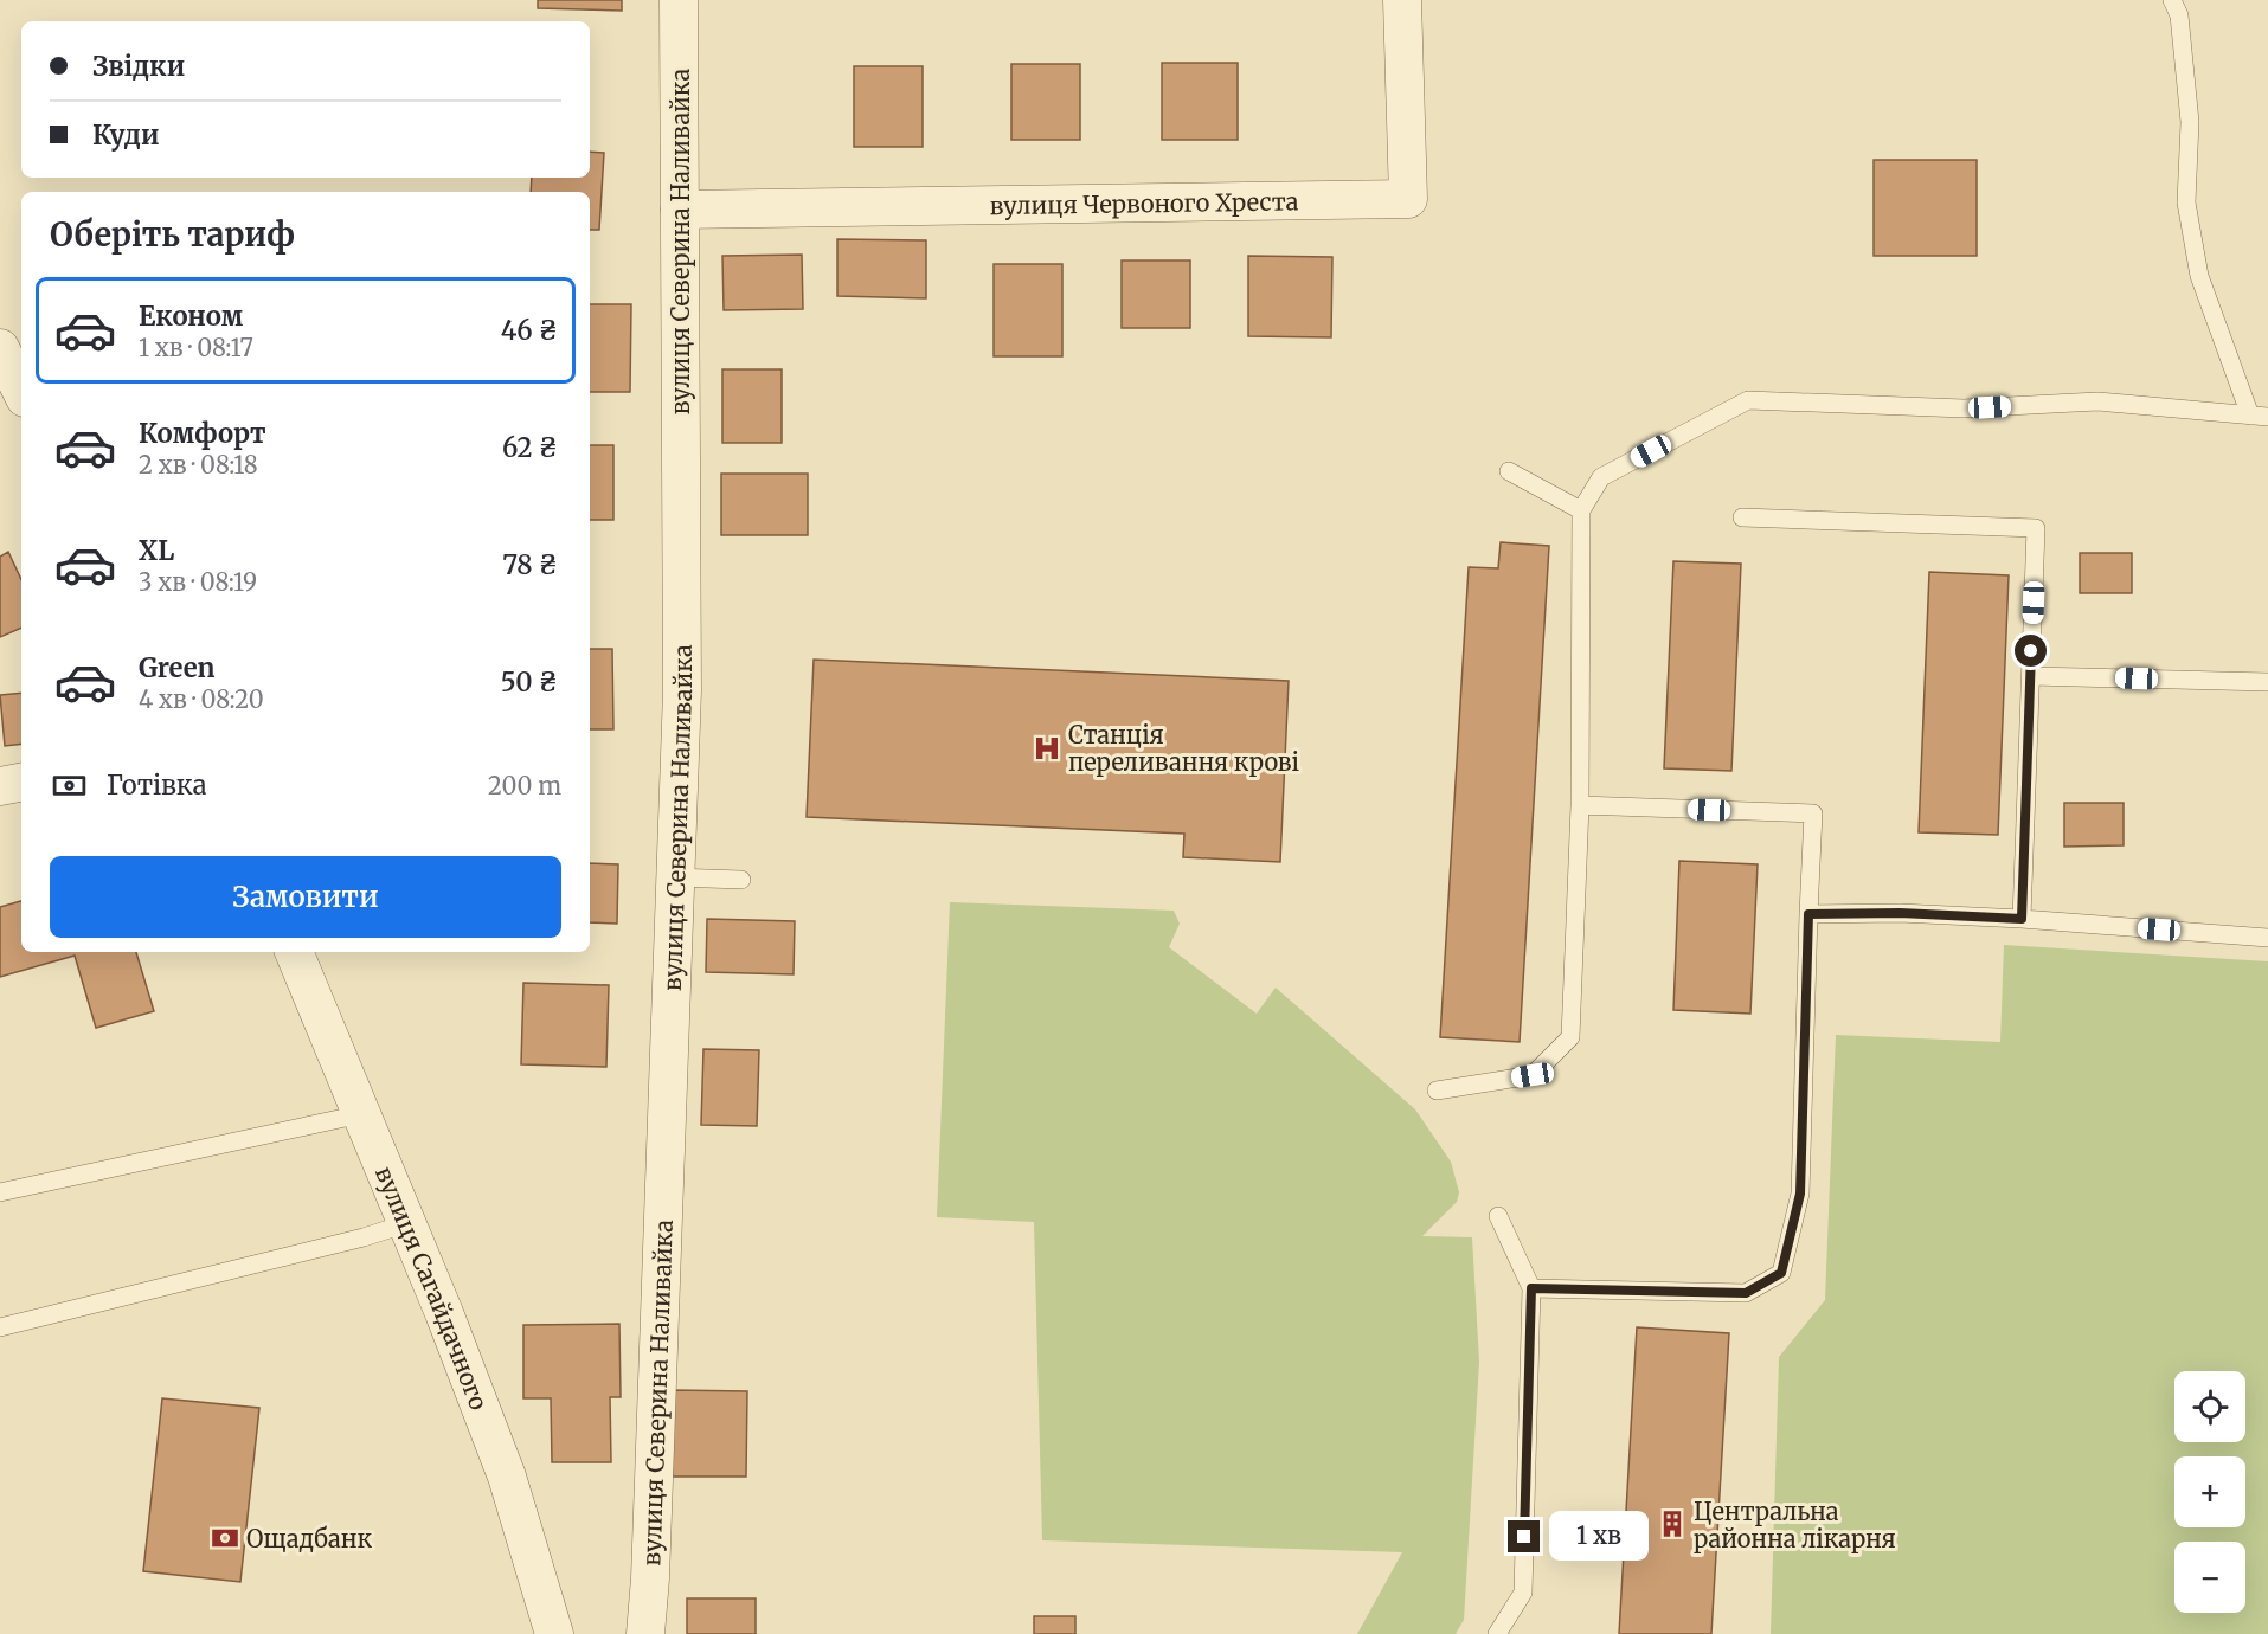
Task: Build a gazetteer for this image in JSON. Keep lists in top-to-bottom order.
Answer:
{
  "streets": {
    "street": ["вулиця Червоного Хреста", "вулиця Северина Наливайка", "вулиця Сагайдачного"]
  },
  "crossings": [
    ["вулиця Червоного Хреста", "вулиця Северина Наливайка"]
  ],
  "places": {
    "hospital": ["Станція переливання крові"],
    "building": ["Центральна районна лікарня"],
    "bank": ["Ощадбанк"]
  },
  "page": {
    "banner": ["Звідки", "Куди"],
    "heading": "Оберіть тариф",
    "list": [
      {
        "name": "Економ",
        "note": "1 хв · 08:17",
        "value": "46 ₴"
      },
      {
        "name": "Комфорт",
        "note": "2 хв · 08:18",
        "value": "62 ₴"
      },
      {
        "name": "XL",
        "note": "3 хв · 08:19",
        "value": "78 ₴"
      },
      {
        "name": "Green",
        "note": "4 хв · 08:20",
        "value": "50 ₴"
      }
    ],
    "pay": ["Готівка", "200 m"],
    "buttons": "Замовити",
    "map_buttons": ["+", "−"],
    "bubble": "1 хв"
  }
}
